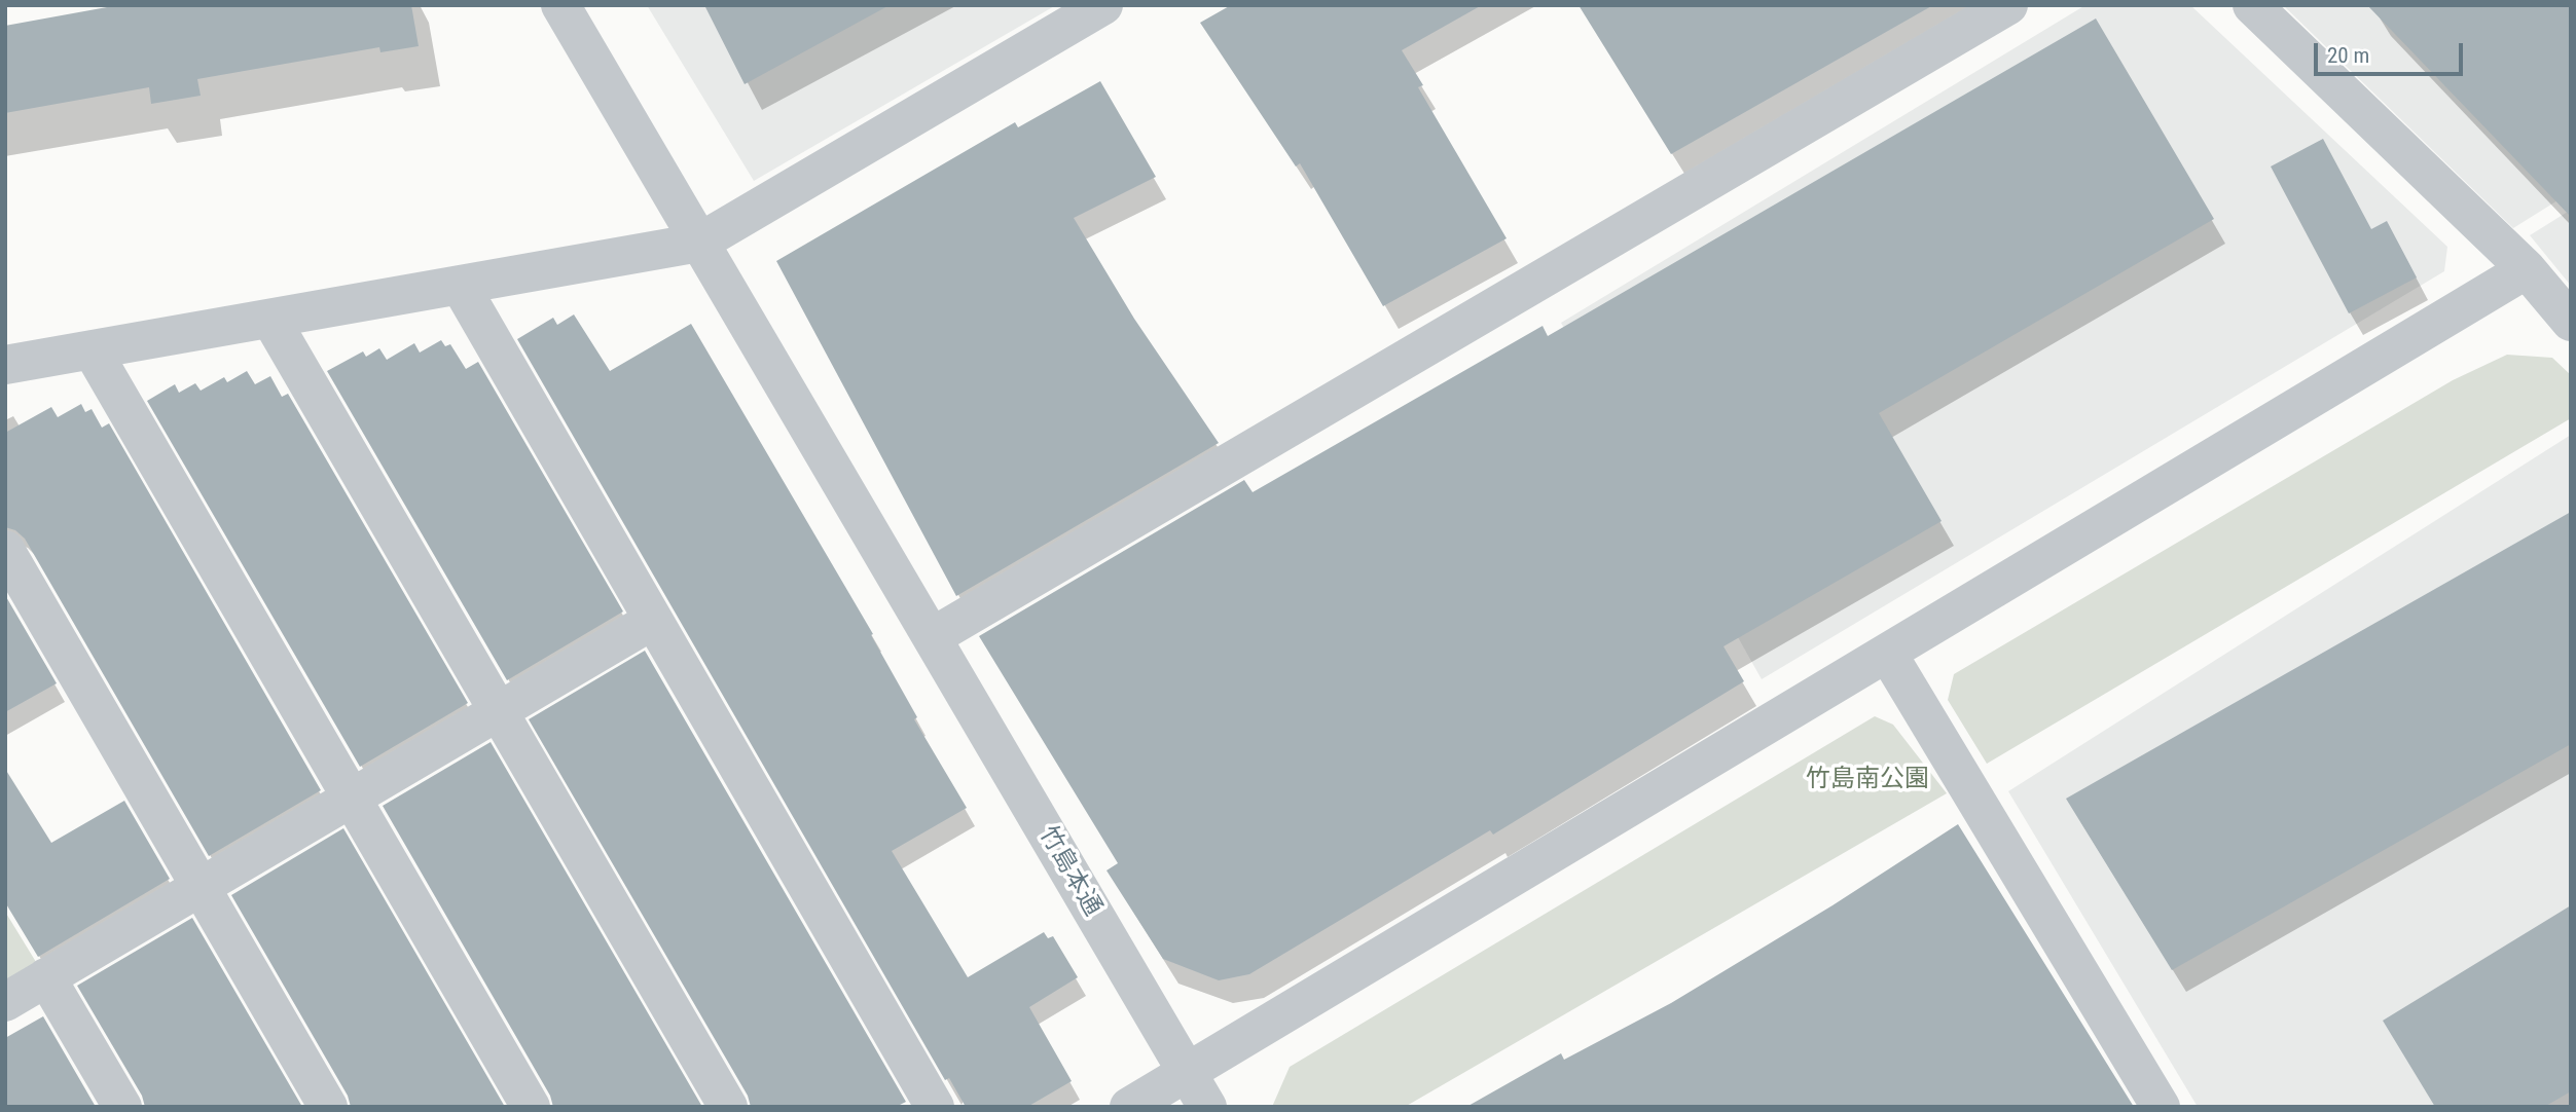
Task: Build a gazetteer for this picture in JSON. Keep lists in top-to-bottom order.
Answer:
{
  "streets": {
    "street": ["竹島本通"]
  },
  "parks": ["竹島南公園"],
  "scale_bar": "20 m"
}
